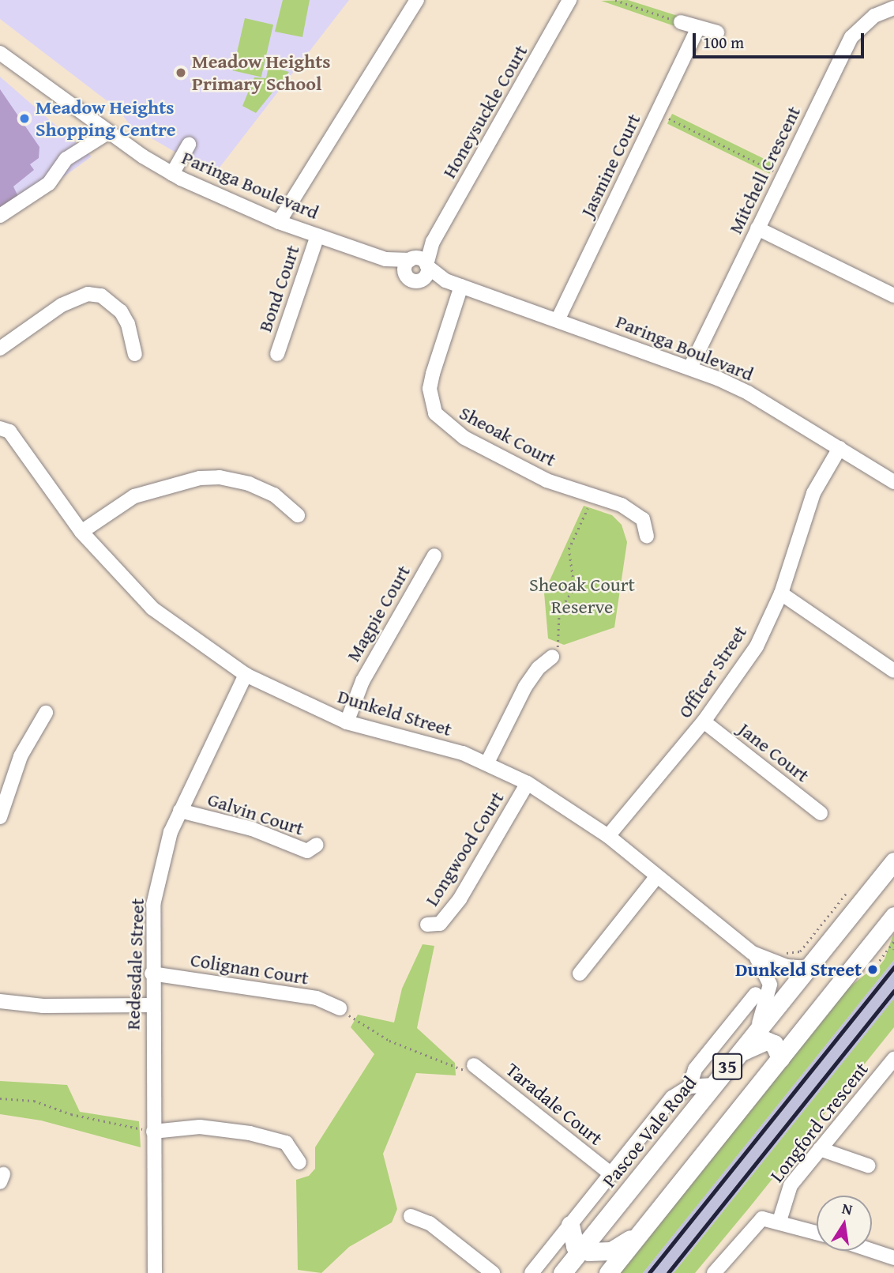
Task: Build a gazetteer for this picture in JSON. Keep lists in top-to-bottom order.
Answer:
{
  "streets": {
    "main road": ["35", "Pascoe Vale Road"],
    "street": [
      "Honeysuckle Court",
      "Jasmine Court",
      "Mitchell Crescent",
      "Paringa Boulevard",
      "Bond Court",
      "Sheoak Court",
      "Magpie Court",
      "Officer Street",
      "Dunkeld Street",
      "Jane Court",
      "Galvin Court",
      "Longwood Court",
      "Redesdale Street",
      "Colignan Court",
      "Taradale Court",
      "Longford Crescent"
    ]
  },
  "crossings": [
    ["Honeysuckle Court", "Paringa Boulevard"],
    ["Jasmine Court", "Paringa Boulevard"],
    ["Mitchell Crescent", "Paringa Boulevard"],
    ["Paringa Boulevard", "Bond Court"],
    ["Paringa Boulevard", "Sheoak Court"],
    ["Paringa Boulevard", "Officer Street"],
    ["Magpie Court", "Dunkeld Street"],
    ["Officer Street", "Dunkeld Street"],
    ["Officer Street", "Jane Court"],
    ["Dunkeld Street", "Longwood Court"],
    ["Dunkeld Street", "Redesdale Street"],
    ["Dunkeld Street", "Pascoe Vale Road"],
    ["Galvin Court", "Redesdale Street"],
    ["Redesdale Street", "Colignan Court"]
  ],
  "parks": ["Sheoak Court Reserve"],
  "places": ["Meadow Heights Primary School", "Meadow Heights Shopping Centre", "Dunkeld Street"],
  "scale_bar": "100 m",
  "north": "top"
}
